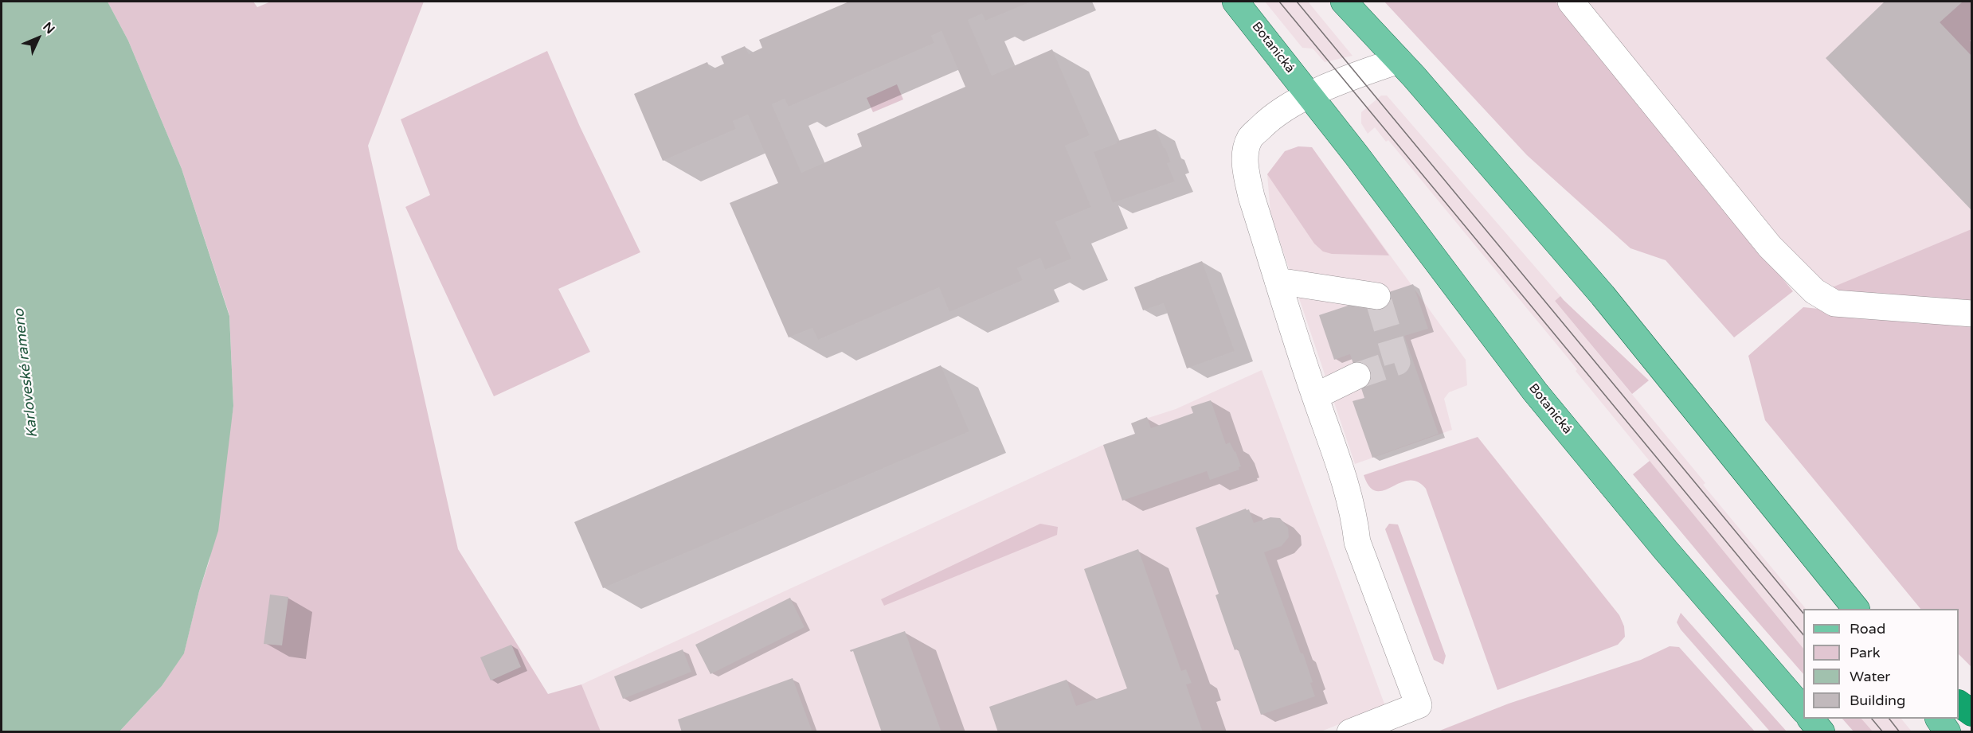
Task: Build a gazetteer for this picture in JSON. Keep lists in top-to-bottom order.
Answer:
{
  "streets": {
    "main road": ["Botanická"]
  },
  "water": ["Karloveské rameno"],
  "legend": [
    "Road",
    "Park",
    "Water",
    "Building"
  ],
  "north": "top right"
}
